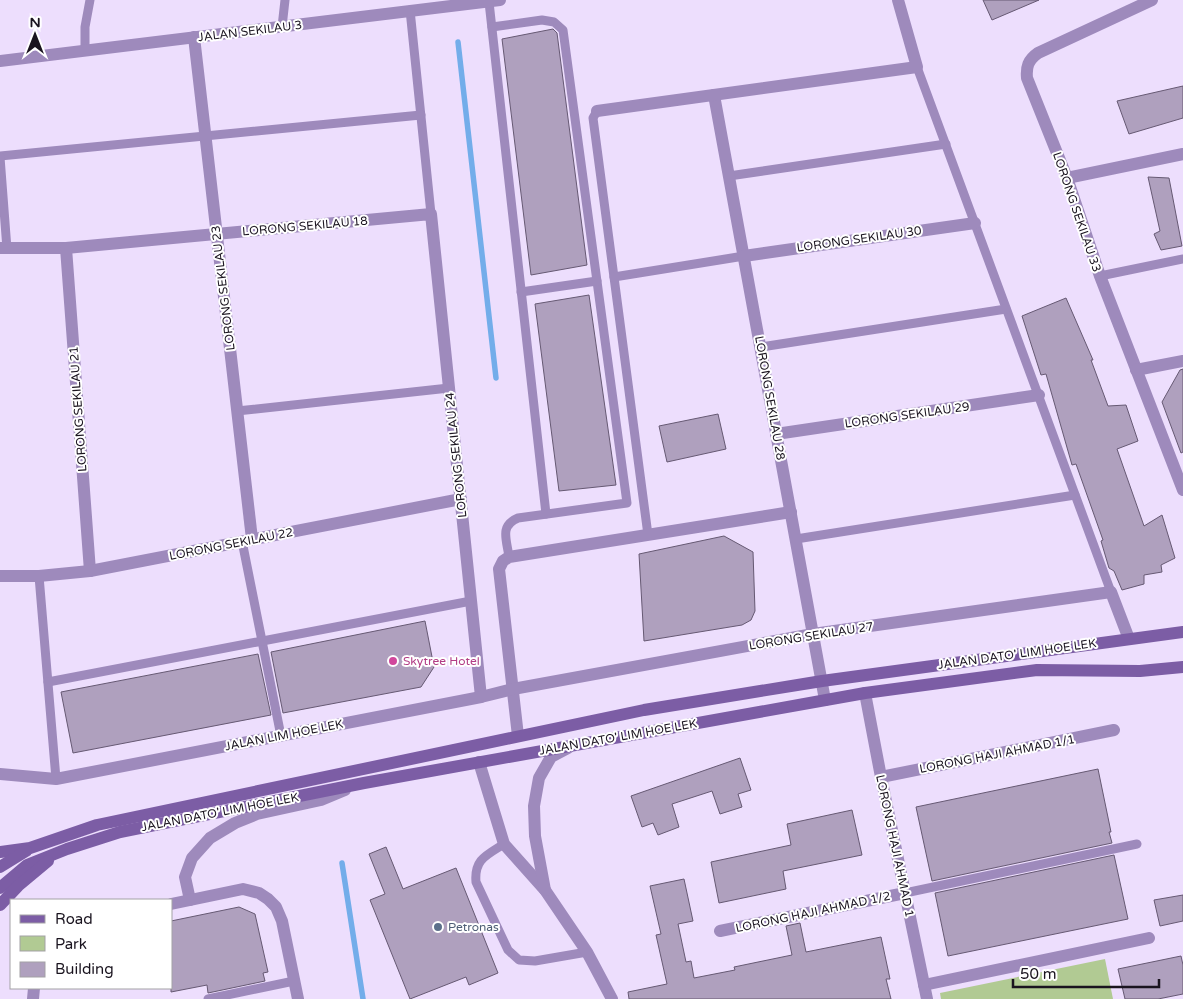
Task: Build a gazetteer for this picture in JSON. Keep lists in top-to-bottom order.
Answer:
{
  "streets": {
    "street": [
      "JALAN SEKILAU 3",
      "LORONG SEKILAU 33",
      "LORONG SEKILAU 18",
      "LORONG SEKILAU 30",
      "LORONG SEKILAU 23",
      "LORONG SEKILAU 28",
      "LORONG SEKILAU 21",
      "LORONG SEKILAU 29",
      "LORONG SEKILAU 24",
      "LORONG SEKILAU 22",
      "LORONG SEKILAU 27",
      "JALAN DATO' LIM HOE LEK",
      "JALAN LIM HOE LEK",
      "LORONG HAJI AHMAD 1/1",
      "LORONG HAJI AHMAD 1",
      "LORONG HAJI AHMAD 1/2"
    ]
  },
  "crossings": [
    ["JALAN SEKILAU 3", "LORONG SEKILAU 23"],
    ["LORONG SEKILAU 18", "LORONG SEKILAU 23"],
    ["LORONG SEKILAU 18", "LORONG SEKILAU 21"],
    ["LORONG SEKILAU 18", "LORONG SEKILAU 24"],
    ["LORONG SEKILAU 30", "LORONG SEKILAU 28"],
    ["LORONG SEKILAU 23", "LORONG SEKILAU 22"],
    ["LORONG SEKILAU 28", "LORONG SEKILAU 29"],
    ["LORONG SEKILAU 28", "LORONG SEKILAU 27"],
    ["LORONG SEKILAU 28", "JALAN DATO' LIM HOE LEK"],
    ["LORONG SEKILAU 21", "LORONG SEKILAU 22"],
    ["LORONG SEKILAU 24", "LORONG SEKILAU 22"],
    ["LORONG SEKILAU 24", "JALAN LIM HOE LEK"],
    ["LORONG SEKILAU 27", "JALAN LIM HOE LEK"],
    ["JALAN DATO' LIM HOE LEK", "LORONG HAJI AHMAD 1"],
    ["LORONG HAJI AHMAD 1/1", "LORONG HAJI AHMAD 1"],
    ["LORONG HAJI AHMAD 1", "LORONG HAJI AHMAD 1/2"]
  ],
  "places": ["Skytree Hotel", "Petronas"],
  "legend": ["Road", "Park", "Building"],
  "scale_bar": "50 m",
  "north": "top"
}
